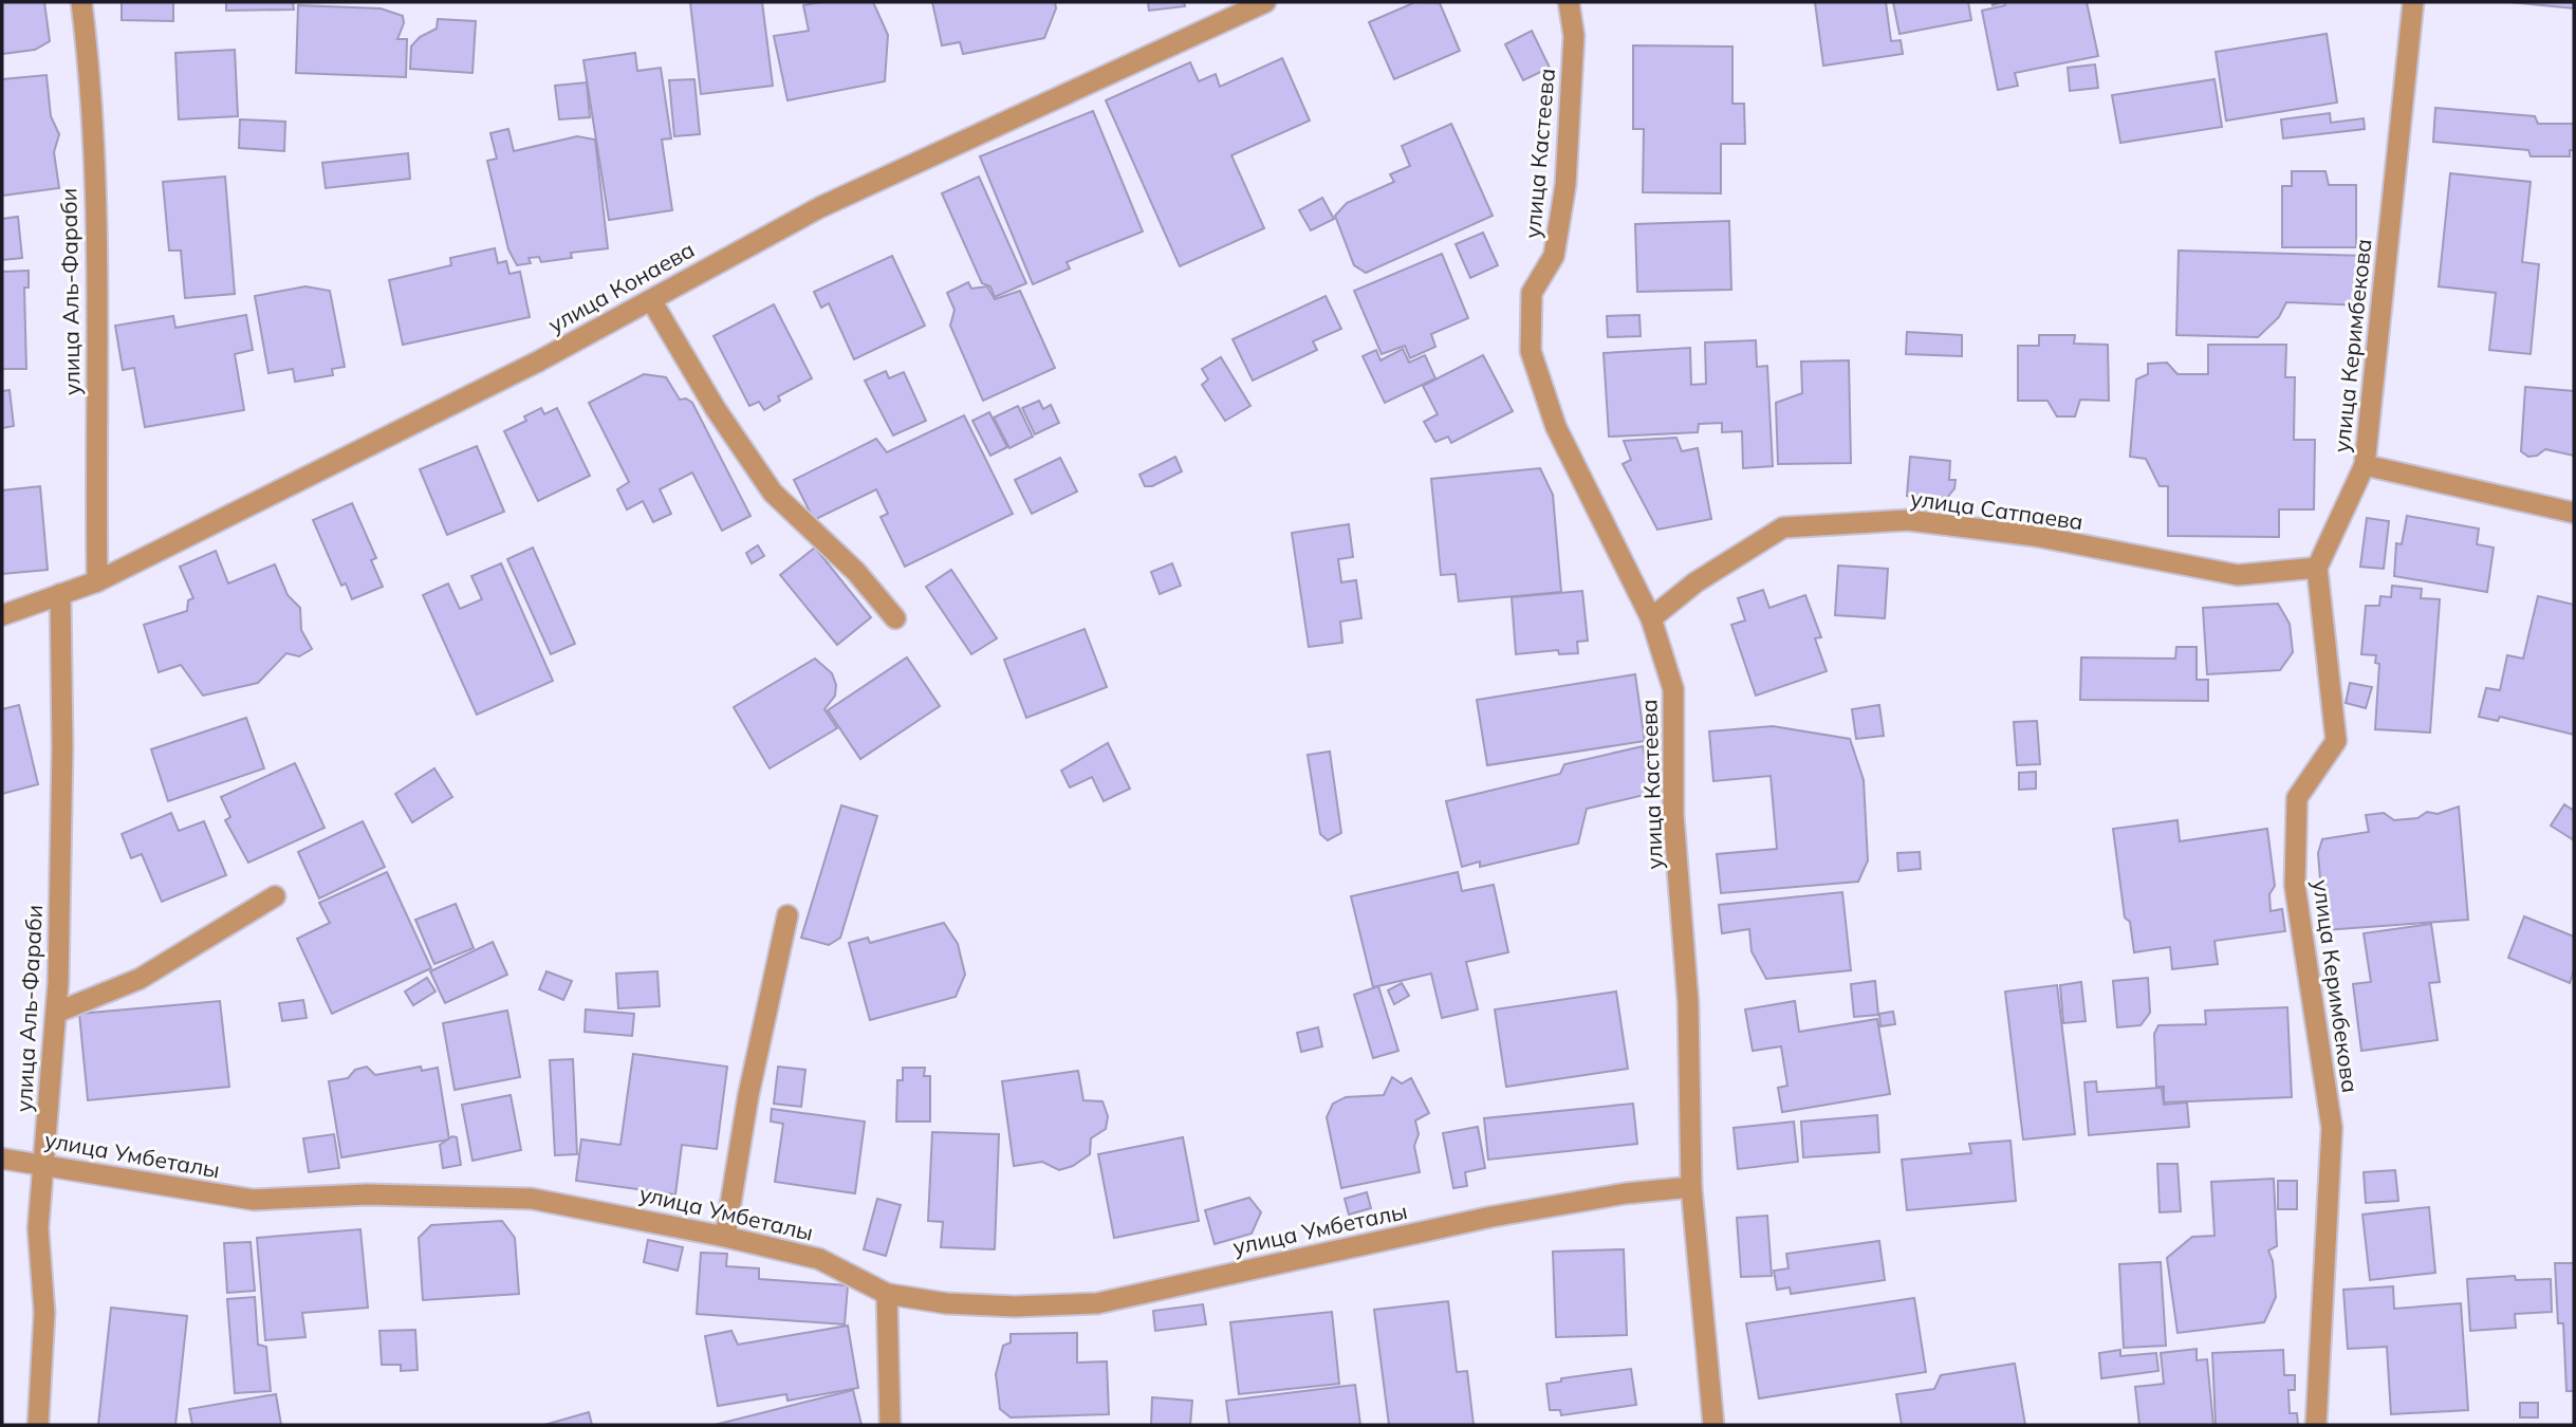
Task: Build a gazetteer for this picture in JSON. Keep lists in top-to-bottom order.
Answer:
{
  "streets": {
    "street": [
      "улица Кастеева",
      "улица Конаева",
      "улица Аль-Фараби",
      "улица Керимбекова",
      "улица Сатпаева",
      "улица Умбеталы"
    ]
  },
  "crossings": [
    ["улица Кастеева", "улица Сатпаева"],
    ["улица Кастеева", "улица Умбеталы"],
    ["улица Конаева", "улица Аль-Фараби"],
    ["улица Аль-Фараби", "улица Умбеталы"],
    ["улица Керимбекова", "улица Сатпаева"]
  ]
}
